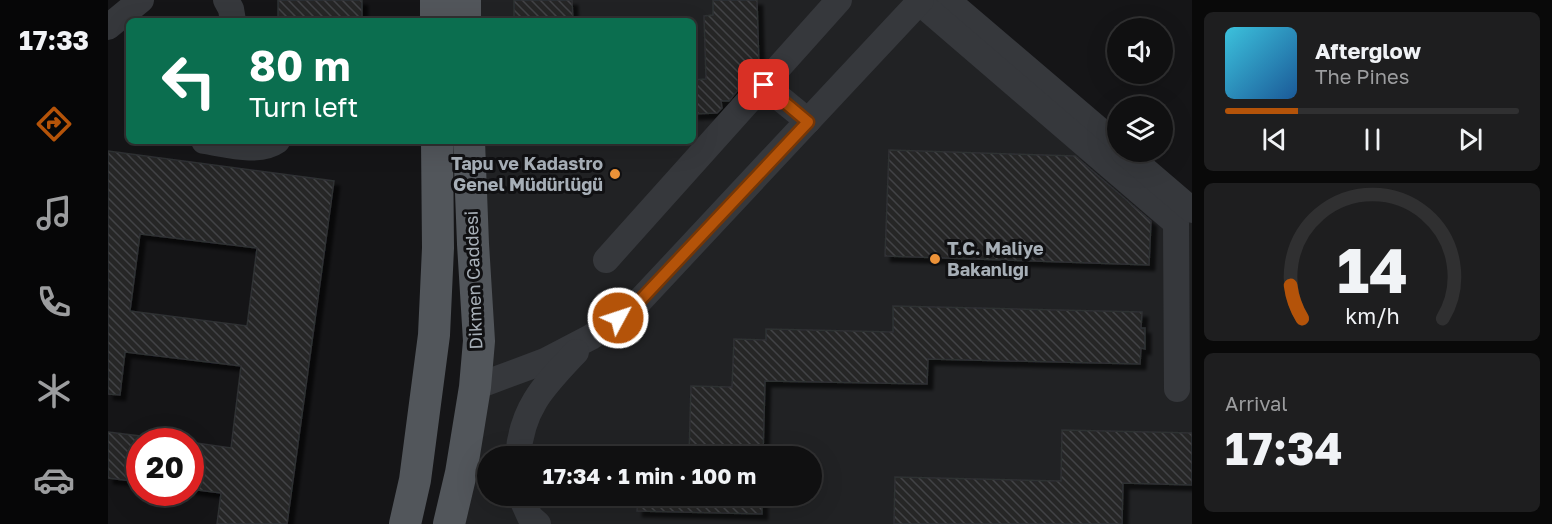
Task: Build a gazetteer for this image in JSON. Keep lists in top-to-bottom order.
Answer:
{
  "streets": {
    "main road": ["Dikmen Caddesi"]
  },
  "places": ["Tapu ve Kadastro Genel Müdürlüğü", "T.C. Maliye Bakanlığı"],
  "page": {
    "tabs": "17:33",
    "turn": ["80 m", "Turn left"],
    "song": ["Afterglow", "The Pines"],
    "tile": ["Arrival", "17:34"],
    "limit": "20",
    "trip": "17:34 · 1 min · 100 m",
    "gauge": ["14", "km/h"]
  }
}
